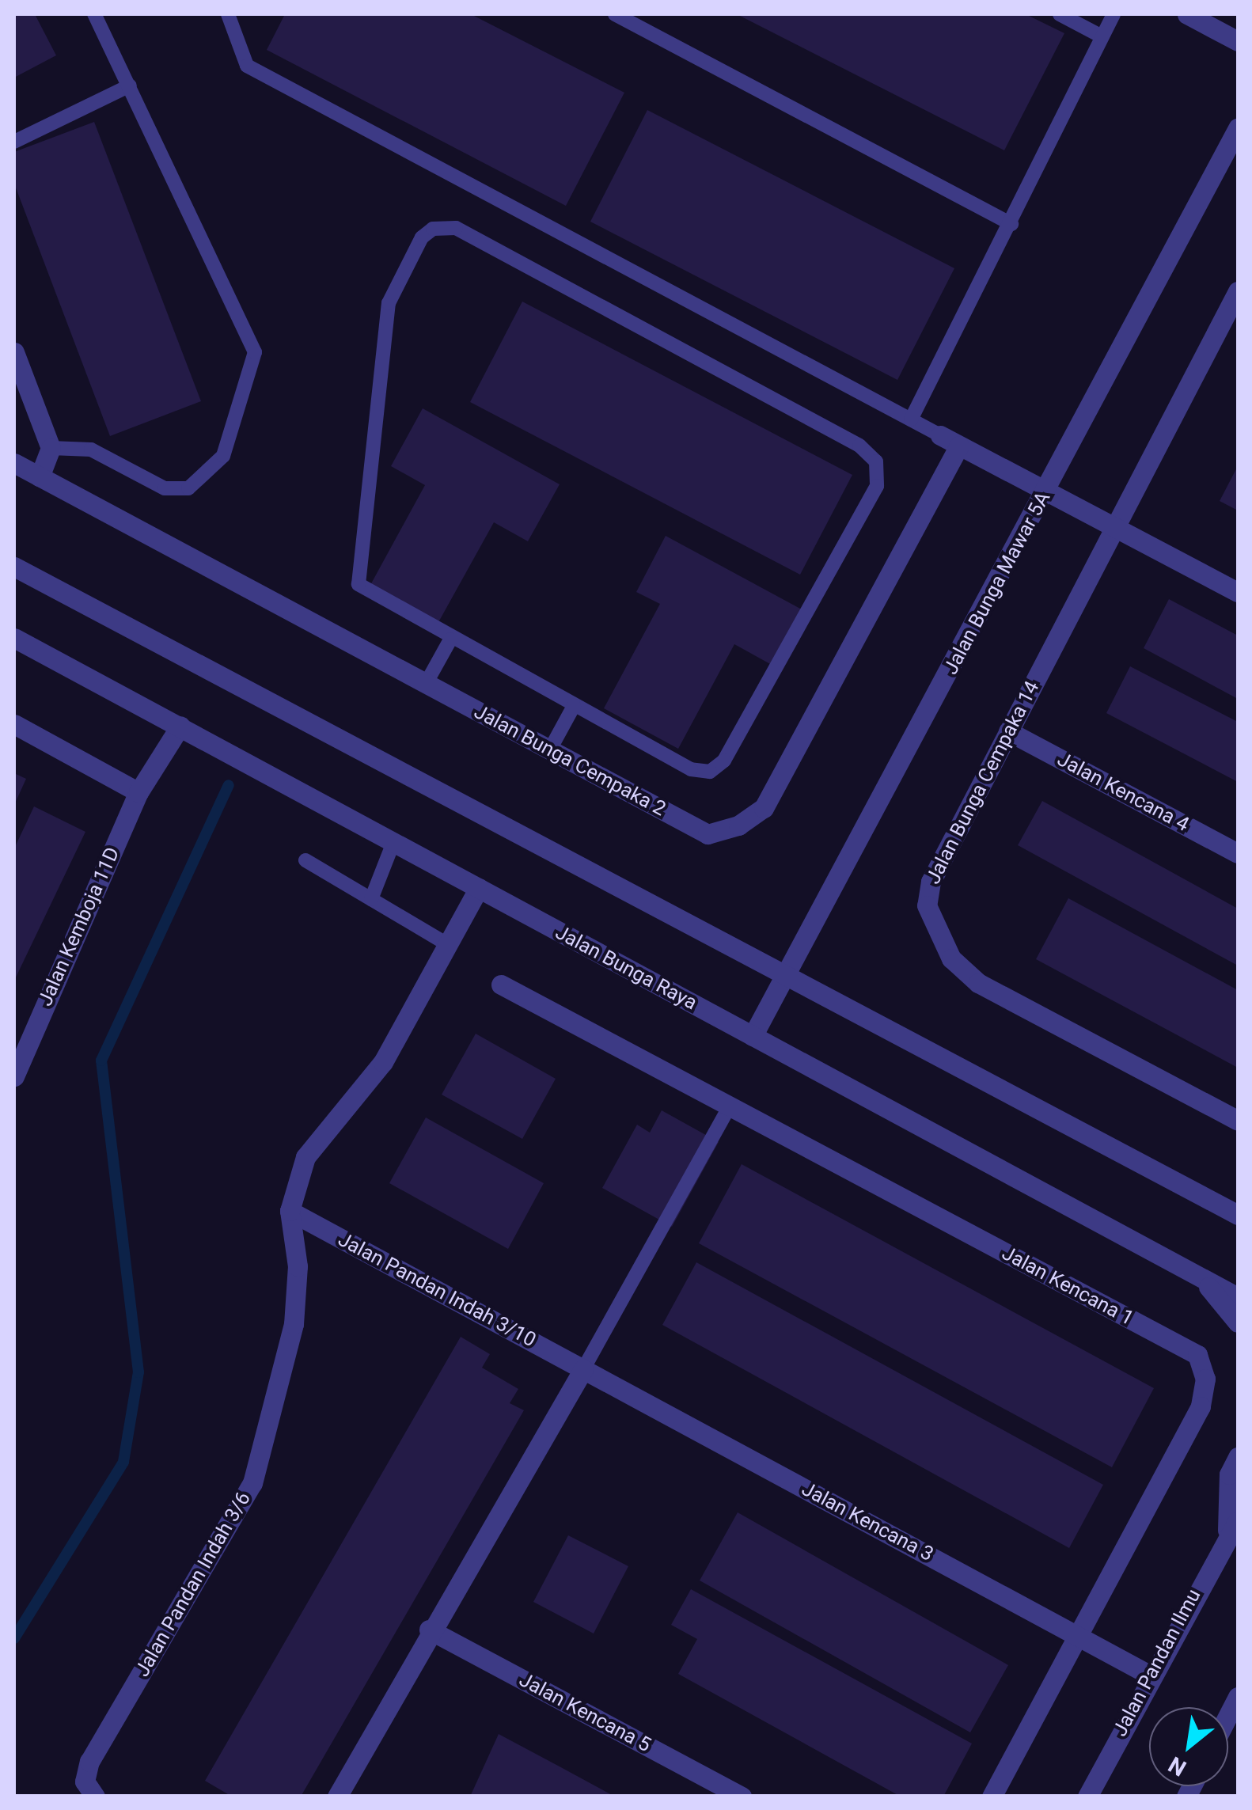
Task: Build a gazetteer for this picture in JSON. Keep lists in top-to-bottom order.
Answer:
{
  "streets": {
    "street": [
      "Jalan Bunga Mawar 5A",
      "Jalan Bunga Cempaka 2",
      "Jalan Bunga Cempaka 14",
      "Jalan Kencana 4",
      "Jalan Kemboja 11D",
      "Jalan Bunga Raya",
      "Jalan Kencana 1",
      "Jalan Pandan Indah 3/10",
      "Jalan Kencana 3",
      "Jalan Pandan Indah 3/6",
      "Jalan Pandan Ilmu",
      "Jalan Kencana 5"
    ]
  },
  "crossings": [
    ["Jalan Bunga Mawar 5A", "Jalan Bunga Raya"],
    ["Jalan Bunga Cempaka 14", "Jalan Kencana 4"],
    ["Jalan Kemboja 11D", "Jalan Bunga Raya"],
    ["Jalan Kencana 1", "Jalan Kencana 3"],
    ["Jalan Pandan Indah 3/10", "Jalan Kencana 3"],
    ["Jalan Pandan Indah 3/10", "Jalan Pandan Indah 3/6"],
    ["Jalan Kencana 3", "Jalan Pandan Ilmu"]
  ],
  "north": "bottom left"
}
